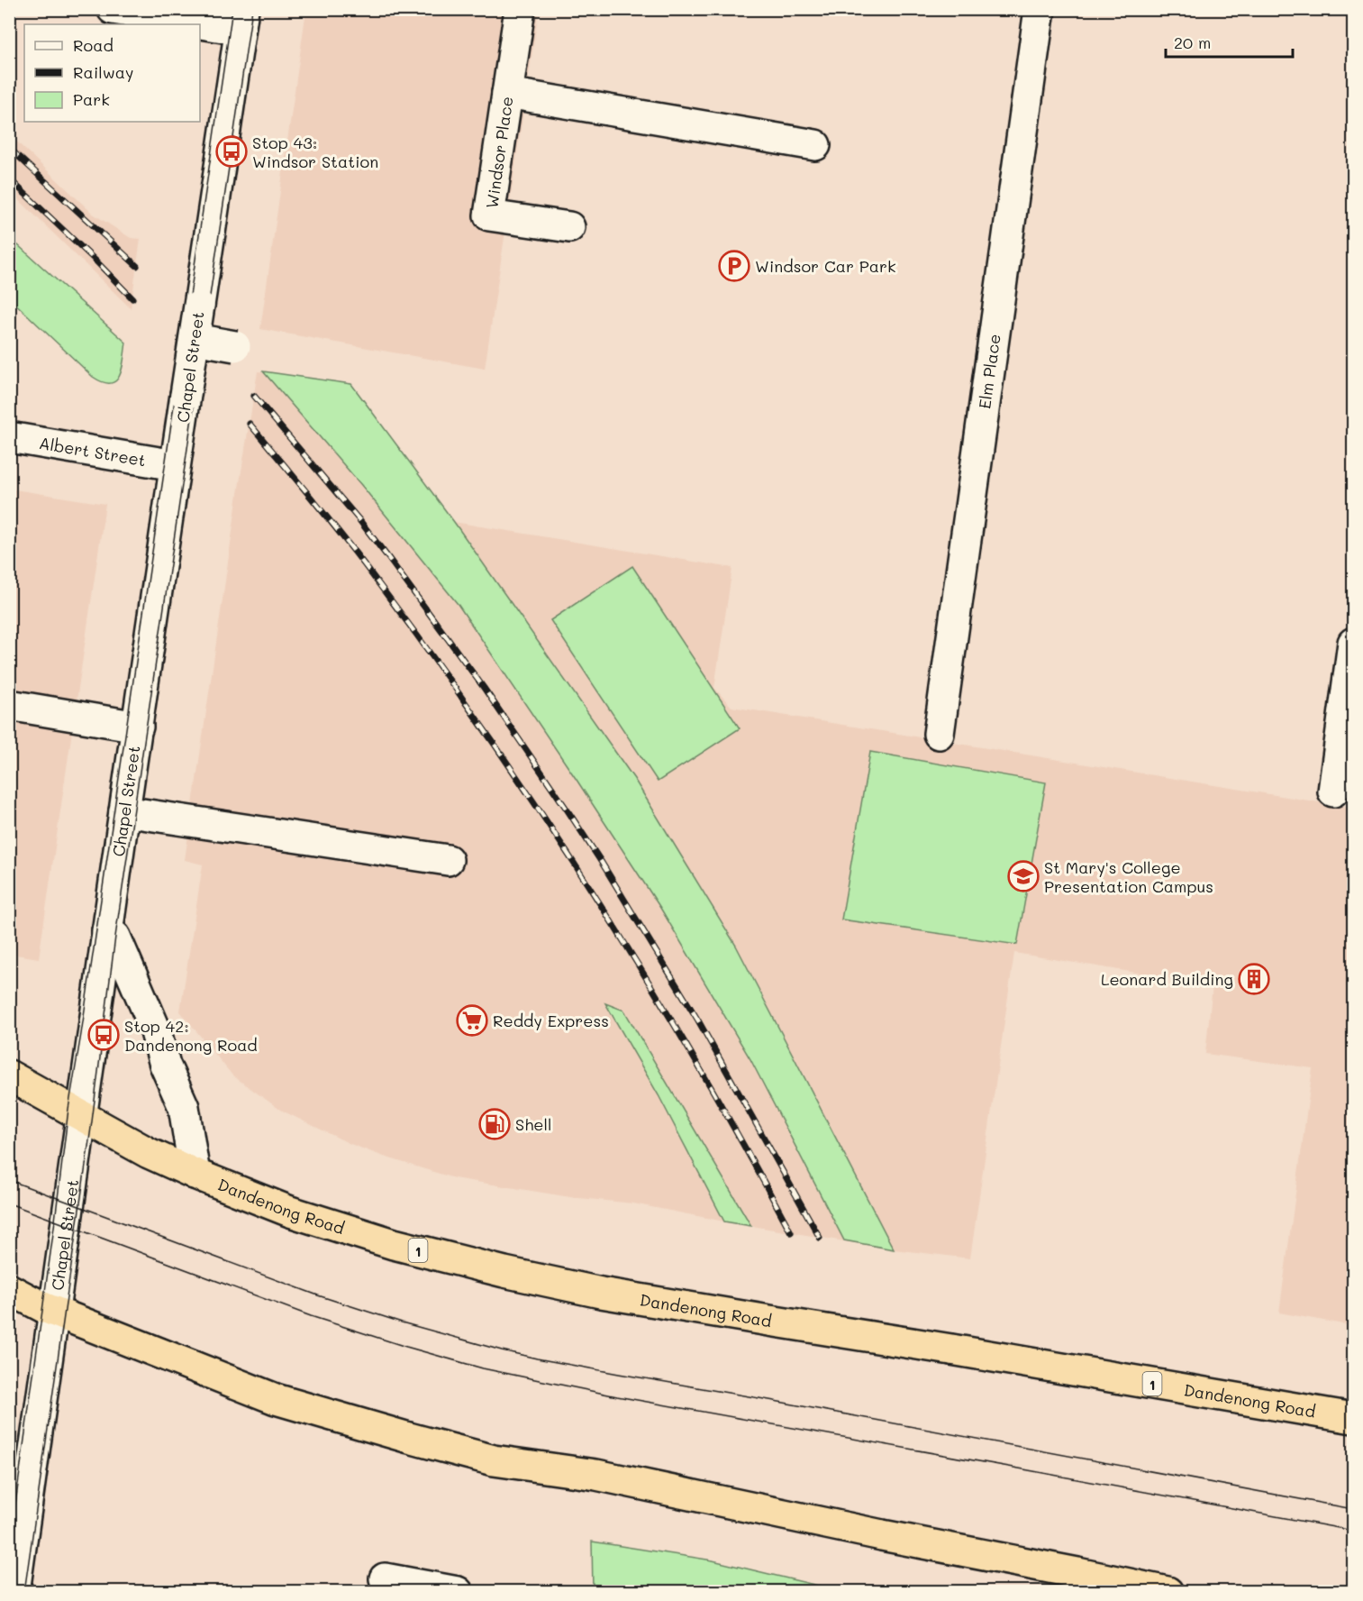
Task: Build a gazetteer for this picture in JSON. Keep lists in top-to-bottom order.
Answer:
{
  "streets": {
    "highway": ["Dandenong Road", "1"],
    "street": [
      "Windsor Place",
      "Chapel Street",
      "Elm Place",
      "Albert Street"
    ]
  },
  "crossings": [
    ["Chapel Street", "Albert Street"],
    ["Chapel Street", "Dandenong Road"],
    ["Chapel Street", "1"],
    ["Dandenong Road", "1"]
  ],
  "places": {
    "bus stop": ["Stop 43: Windsor Station", "Stop 42: Dandenong Road"],
    "parking": ["Windsor Car Park"],
    "school or university": ["St Mary's College Presentation Campus"],
    "building": ["Leonard Building"],
    "supermarket": ["Reddy Express"],
    "fuel station": ["Shell"]
  },
  "legend": ["Road", "Railway", "Park"],
  "scale_bar": "20 m"
}
